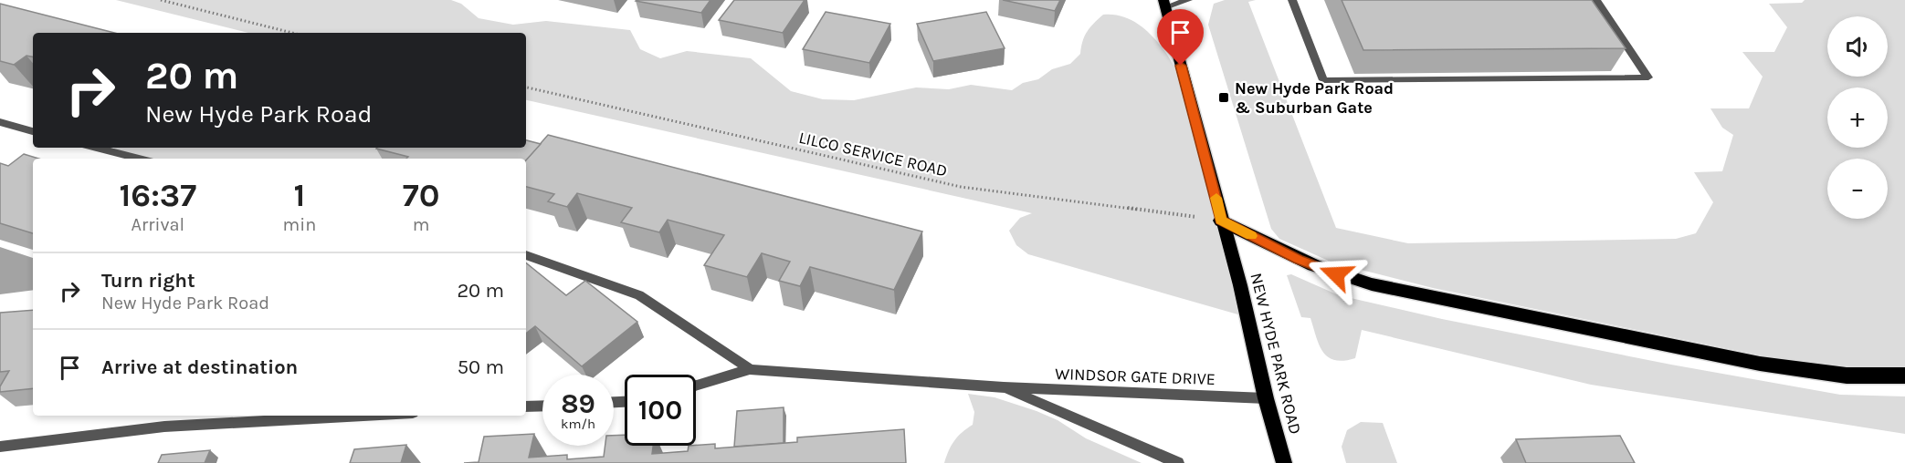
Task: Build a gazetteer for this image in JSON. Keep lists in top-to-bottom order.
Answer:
{
  "streets": {
    "main road": ["NEW HYDE PARK ROAD"],
    "street": ["WINDSOR GATE DRIVE"],
    "path": ["LILCO SERVICE ROAD"]
  },
  "crossings": [
    ["LILCO SERVICE ROAD", "NEW HYDE PARK ROAD"],
    ["NEW HYDE PARK ROAD", "WINDSOR GATE DRIVE"]
  ],
  "places": {
    "transit": ["New Hyde Park Road & Suburban Gate"]
  },
  "page": {
    "map_buttons": ["+", "−"],
    "turn": ["20 m", "New Hyde Park Road"],
    "eta": [
      "16:37",
      "Arrival",
      "1",
      "min",
      "70",
      "m"
    ],
    "list": [
      {
        "name": "Turn right",
        "note": "New Hyde Park Road",
        "value": "20 m"
      },
      {
        "name": "Arrive at destination",
        "value": "50 m"
      }
    ],
    "speed": "89 km/h",
    "limit": "100"
  }
}
